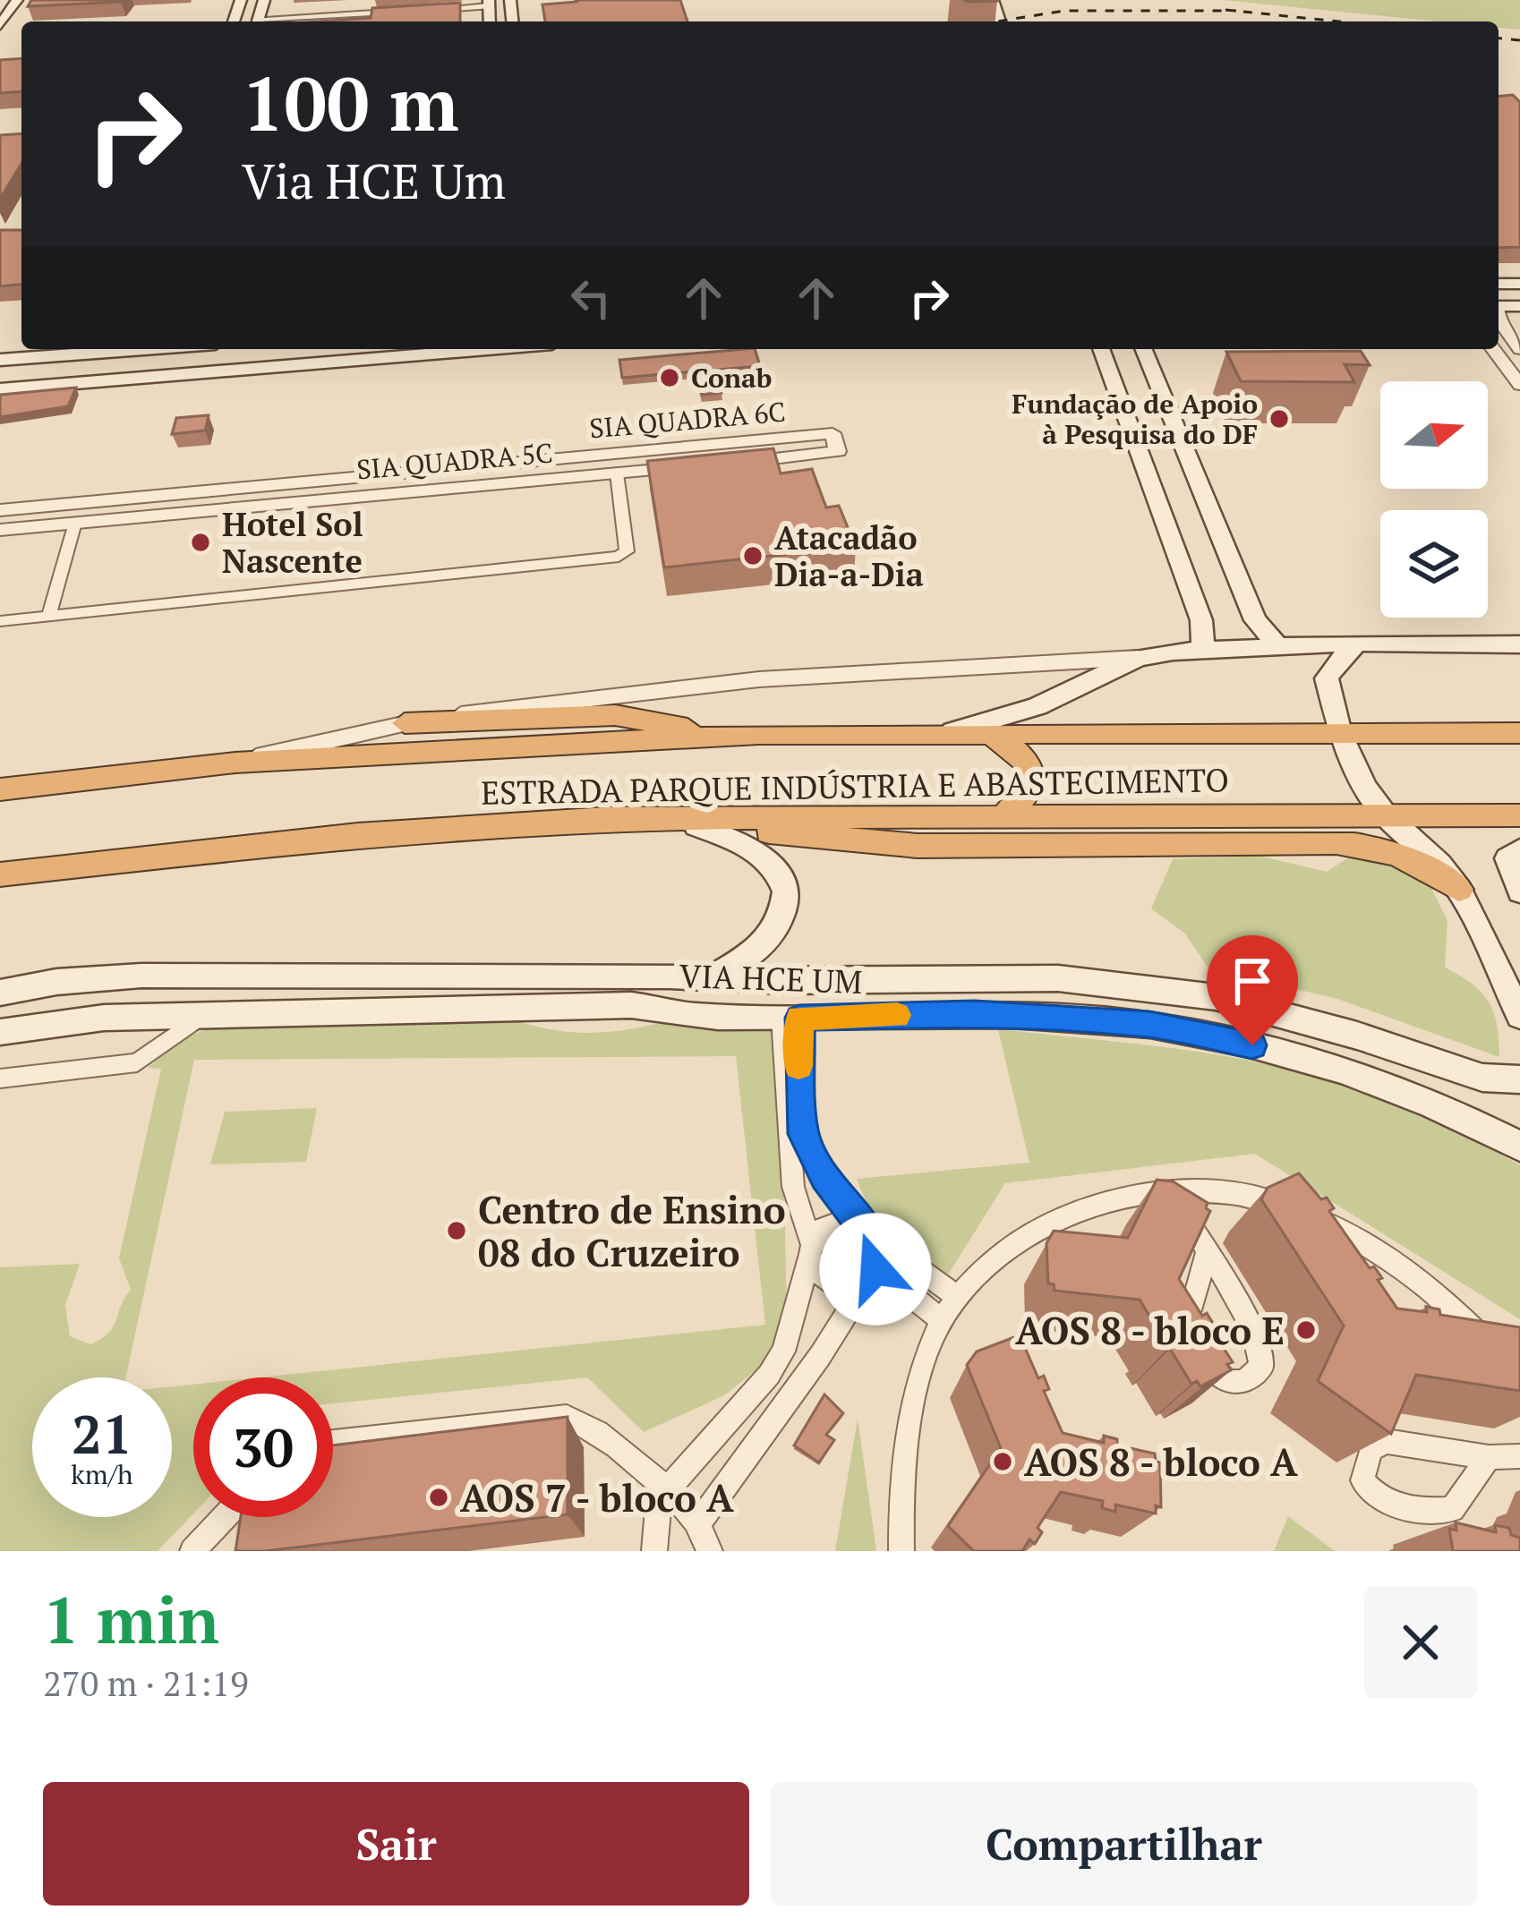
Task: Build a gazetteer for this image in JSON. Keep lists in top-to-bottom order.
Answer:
{
  "streets": {
    "highway": ["ESTRADA PARQUE INDÚSTRIA E ABASTECIMENTO"],
    "main road": ["VIA HCE UM"],
    "street": ["SIA QUADRA 6C", "SIA QUADRA 5C"]
  },
  "places": [
    "Conab",
    "Fundação de Apoio à Pesquisa do DF",
    "Hotel Sol Nascente",
    "Atacadão Dia-a-Dia",
    "Centro de Ensino 08 do Cruzeiro",
    "AOS 8 - bloco E",
    "AOS 8 - bloco A",
    "AOS 7 - bloco A"
  ],
  "north": "right",
  "page": {
    "turn": ["100 m", "Via HCE Um"],
    "speed": "21 km/h",
    "limit": "30",
    "heading": ["1 min", "270 m · 21:19"],
    "buttons": ["Sair", "Compartilhar"]
  }
}
